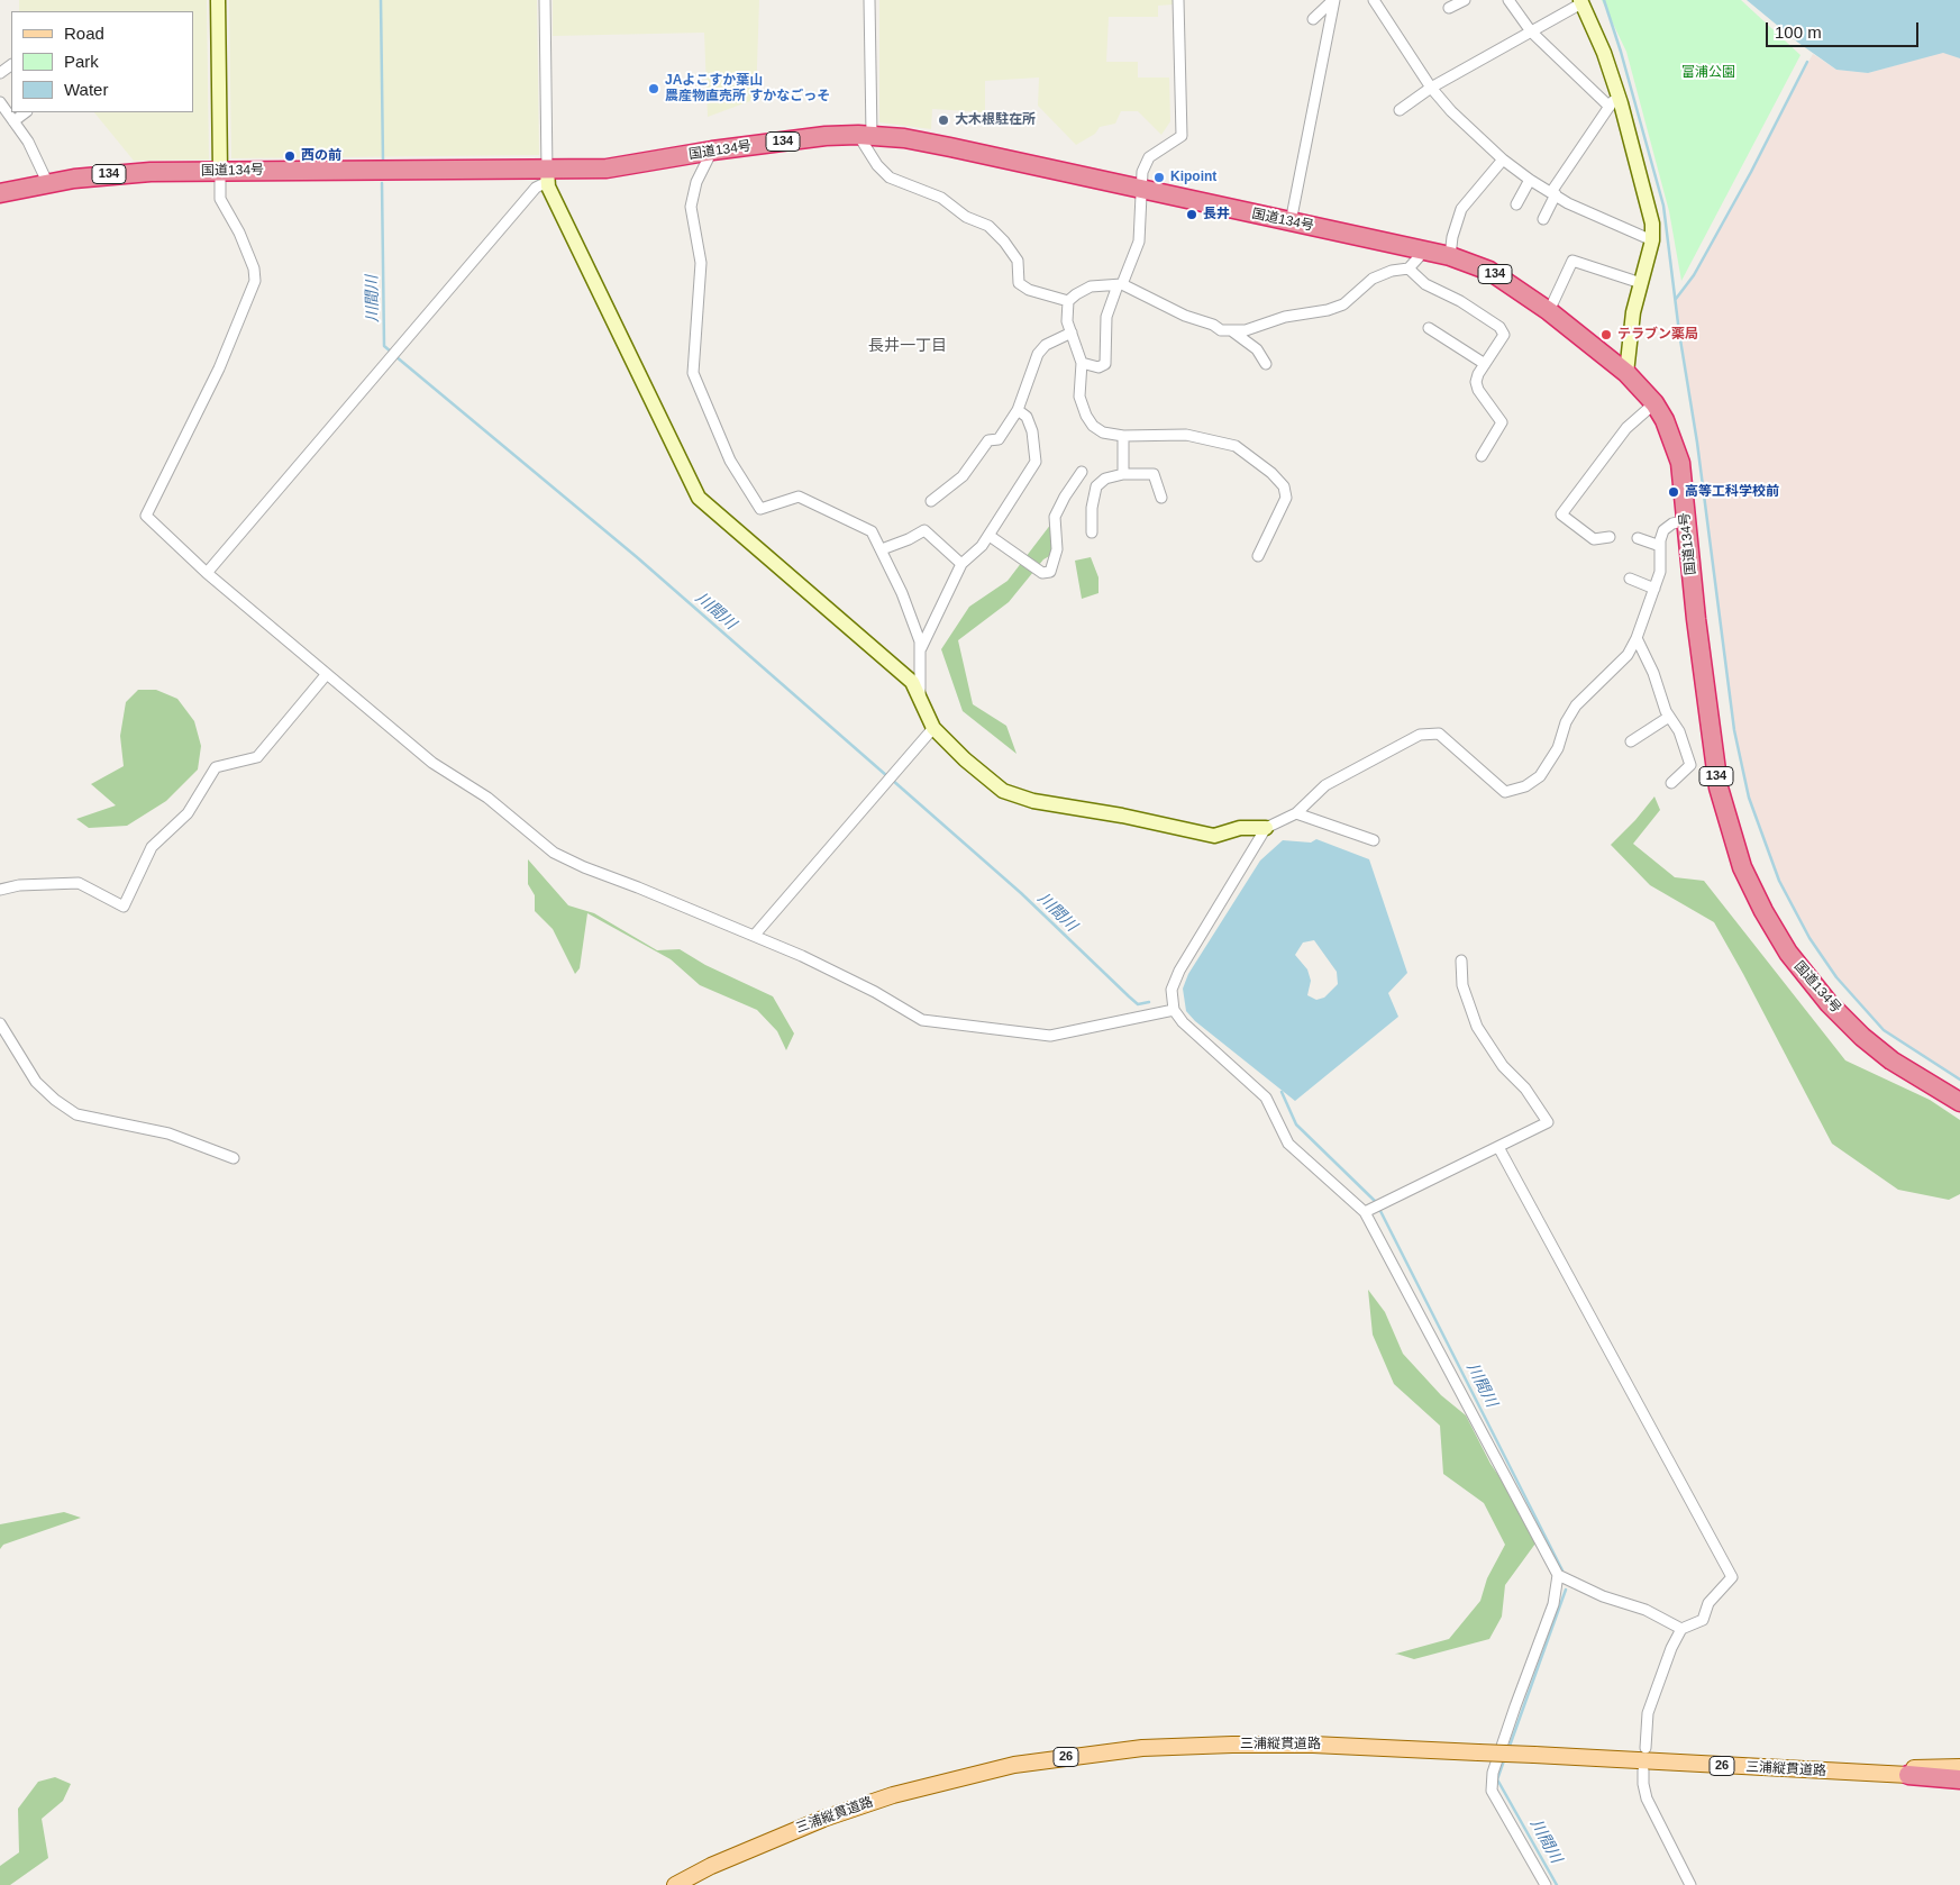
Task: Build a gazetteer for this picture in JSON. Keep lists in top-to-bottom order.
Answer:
{
  "streets": {
    "highway": ["134", "国道134号", "26"],
    "main road": ["三浦縦貫道路"]
  },
  "crossings": [
    ["三浦縦貫道路", "26"]
  ],
  "districts": ["長井一丁目"],
  "water": ["川間川"],
  "parks": ["富浦公園"],
  "places": [
    "JAよこすか葉山 農産物直売所 すかなごっそ",
    "大木根駐在所",
    "西の前",
    "Kipoint",
    "長井",
    "テラブン薬局",
    "高等工科学校前"
  ],
  "legend": ["Road", "Park", "Water"],
  "scale_bar": "100 m"
}
